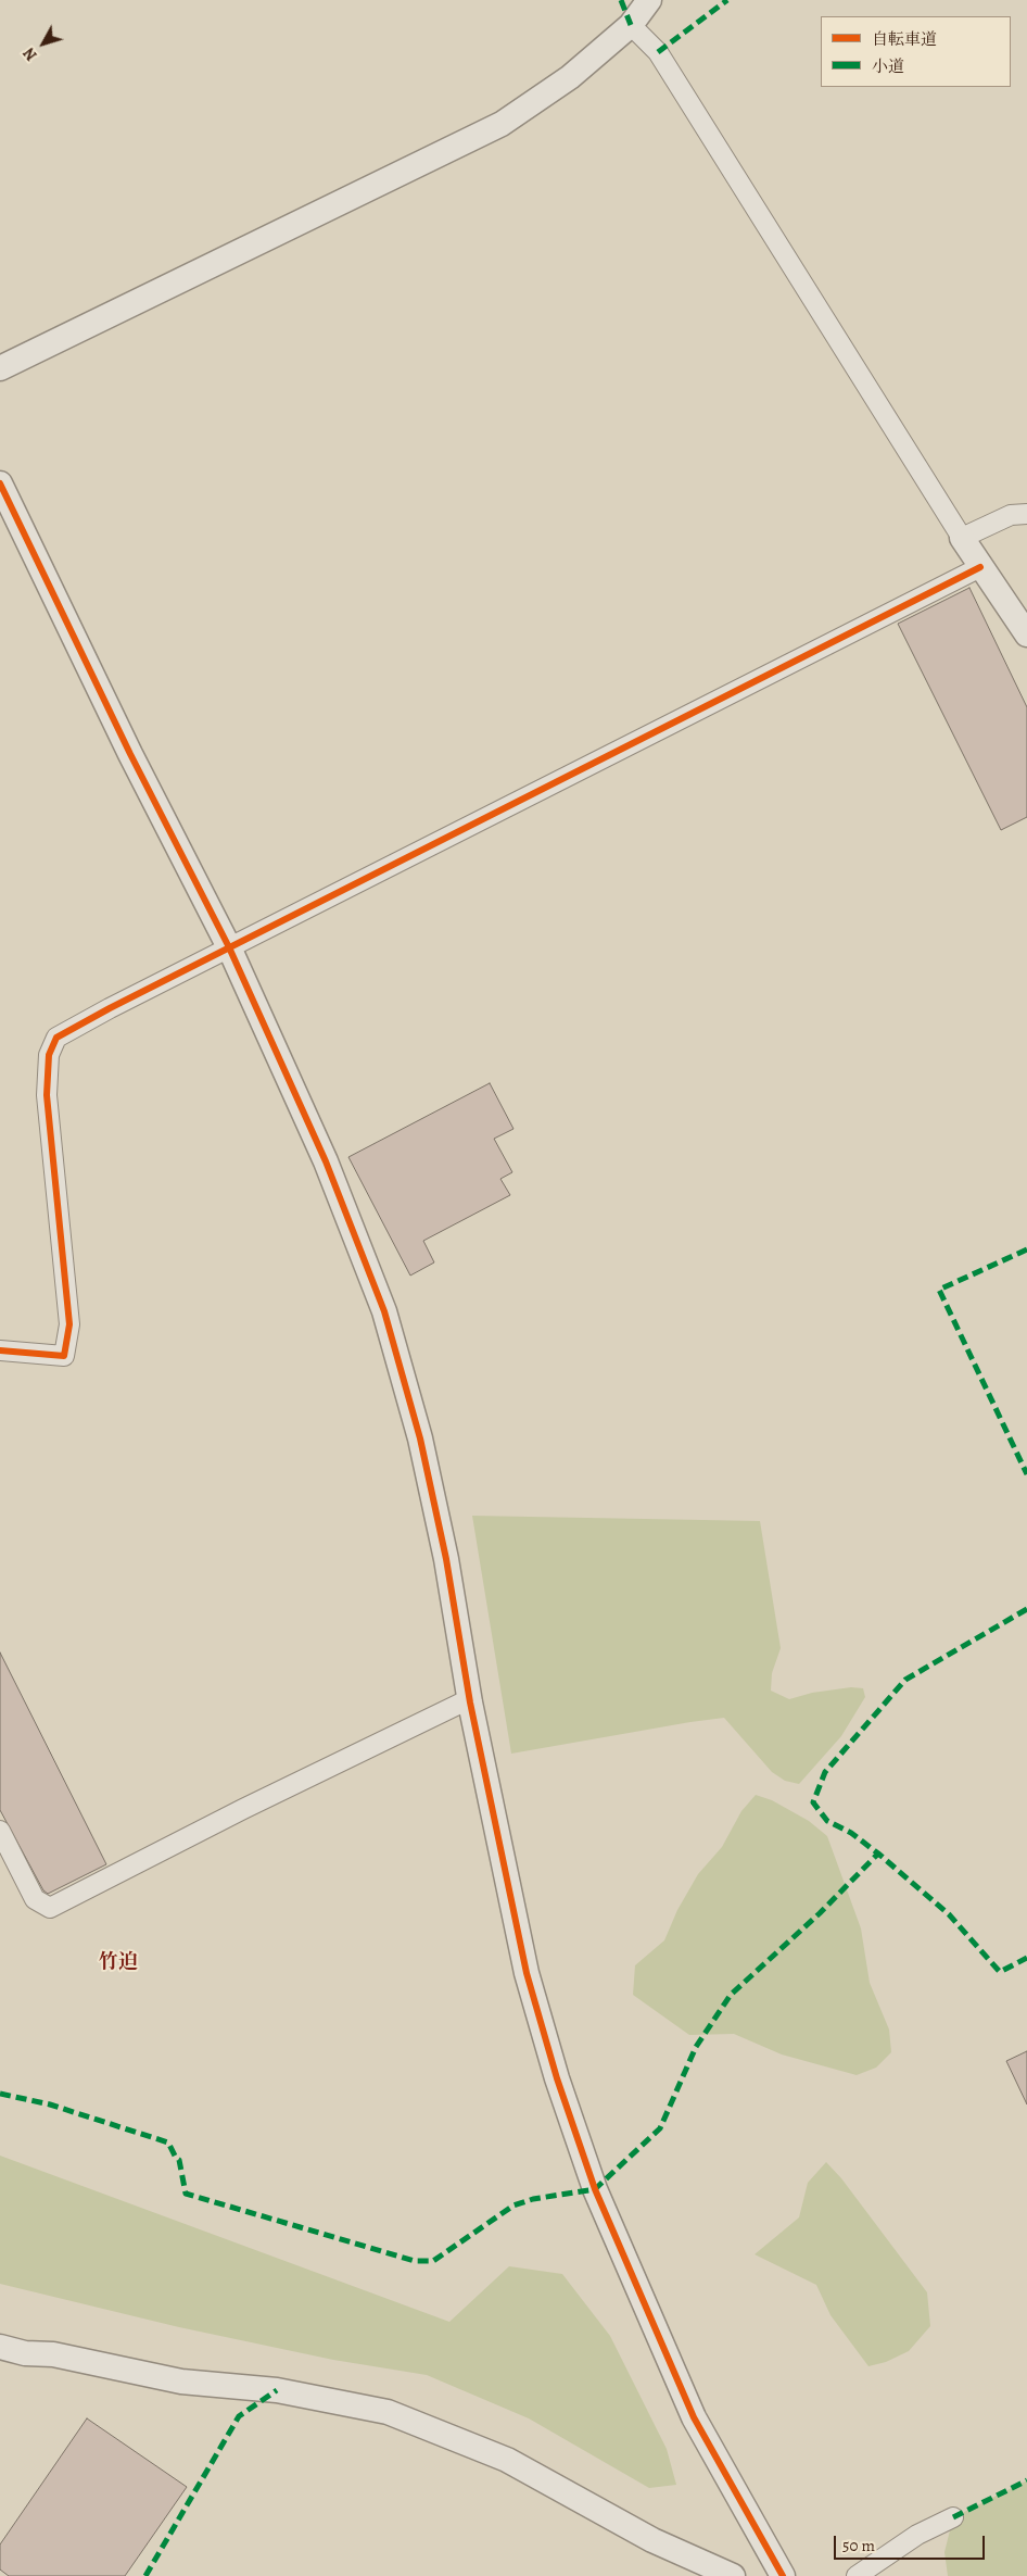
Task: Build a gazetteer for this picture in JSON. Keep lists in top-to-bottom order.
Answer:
{
  "districts": ["竹迫"],
  "legend": ["自転車道", "小道"],
  "scale_bar": "50 m",
  "north": "bottom left"
}
